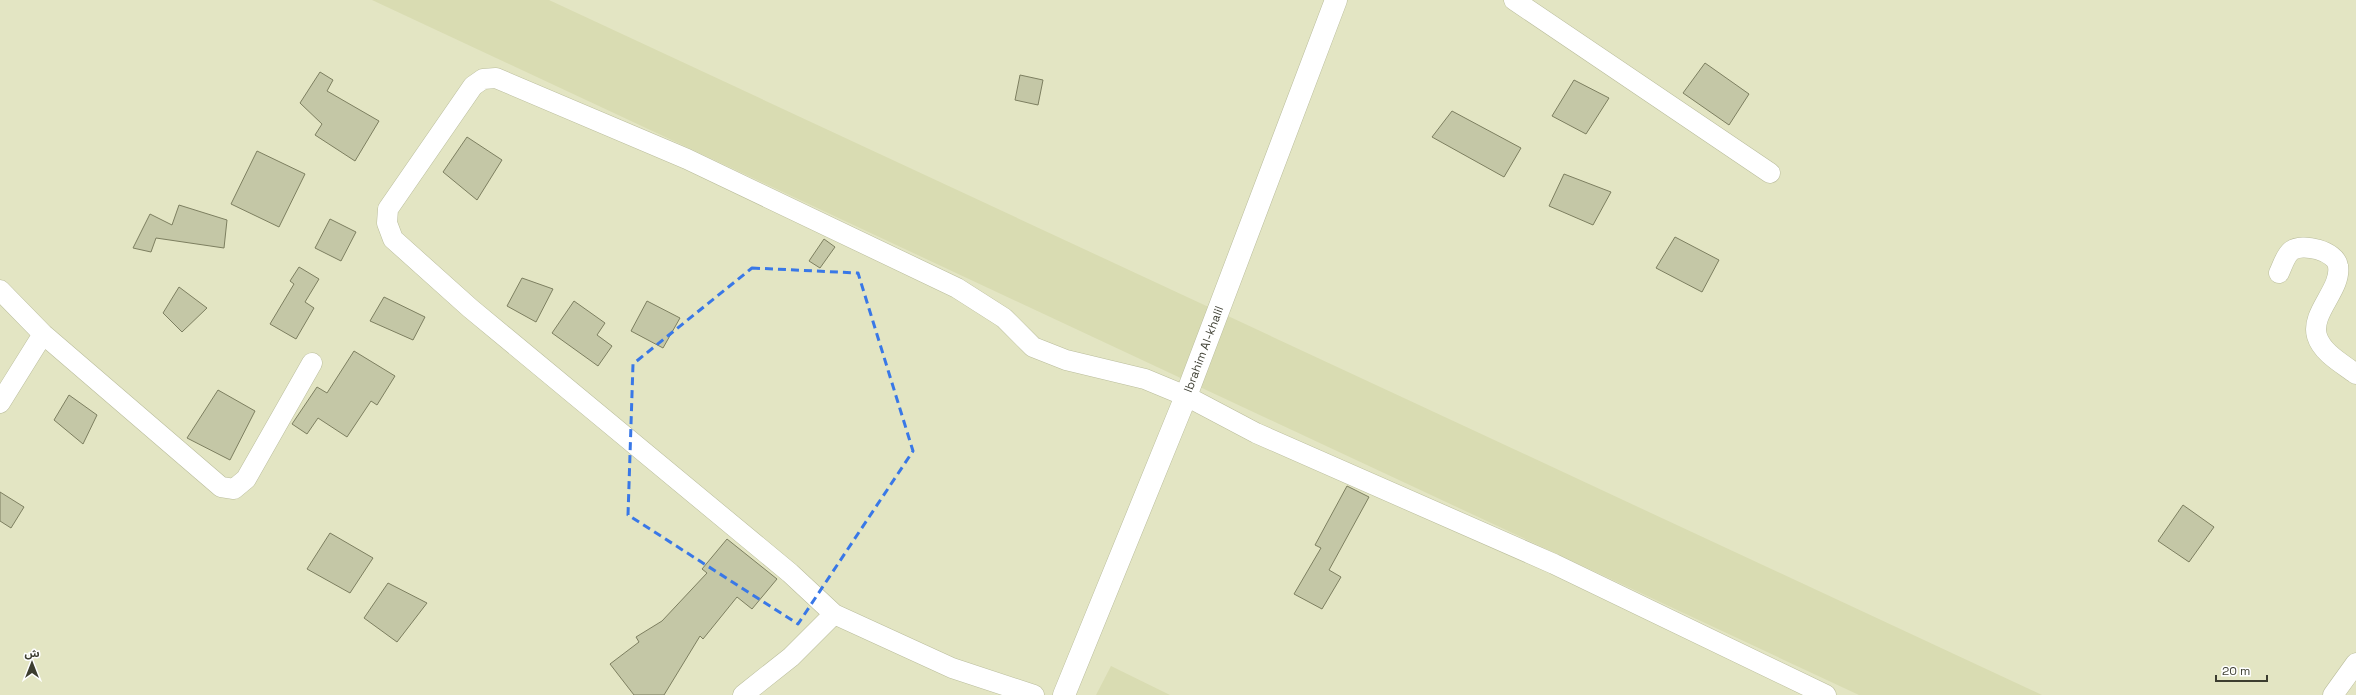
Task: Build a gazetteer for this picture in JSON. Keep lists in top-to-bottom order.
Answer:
{
  "streets": {
    "street": ["Ibrahim Al-khalil"]
  },
  "scale_bar": "20 m",
  "north": "top"
}
